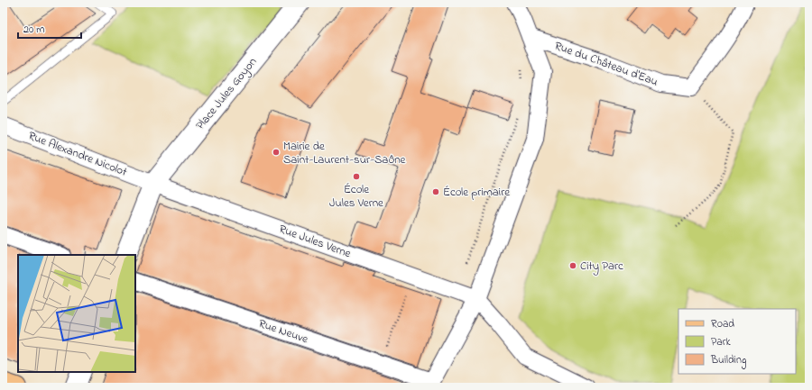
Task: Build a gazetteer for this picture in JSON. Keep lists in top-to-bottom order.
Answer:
{
  "streets": {
    "street": [
      "Rue du Château d'Eau",
      "Place Jules Goyon",
      "Rue Alexandre Nicolot",
      "Rue Jules Verne",
      "Rue Neuve"
    ]
  },
  "crossings": [
    ["Place Jules Goyon", "Rue Alexandre Nicolot"],
    ["Place Jules Goyon", "Rue Jules Verne"],
    ["Rue Alexandre Nicolot", "Rue Jules Verne"]
  ],
  "places": [
    "Mairie de Saint-Laurent-sur-Saône",
    "École Jules Verne",
    "École primaire",
    "City Parc"
  ],
  "legend": ["Road", "Park", "Building"],
  "scale_bar": "20 m"
}
